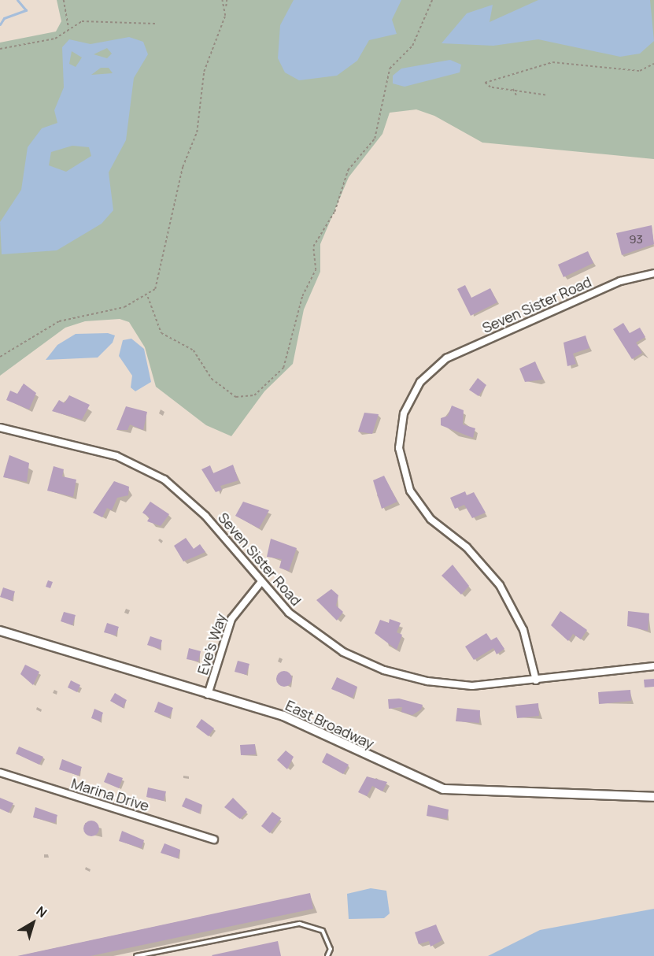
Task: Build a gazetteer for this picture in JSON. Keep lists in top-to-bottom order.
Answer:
{
  "streets": {
    "street": [
      "Seven Sister Road",
      "Eve's Way",
      "East Broadway",
      "Marina Drive"
    ]
  },
  "crossings": [
    ["Seven Sister Road", "Eve's Way"],
    ["Eve's Way", "East Broadway"]
  ],
  "house_numbers": ["93"],
  "north": "top right"
}
